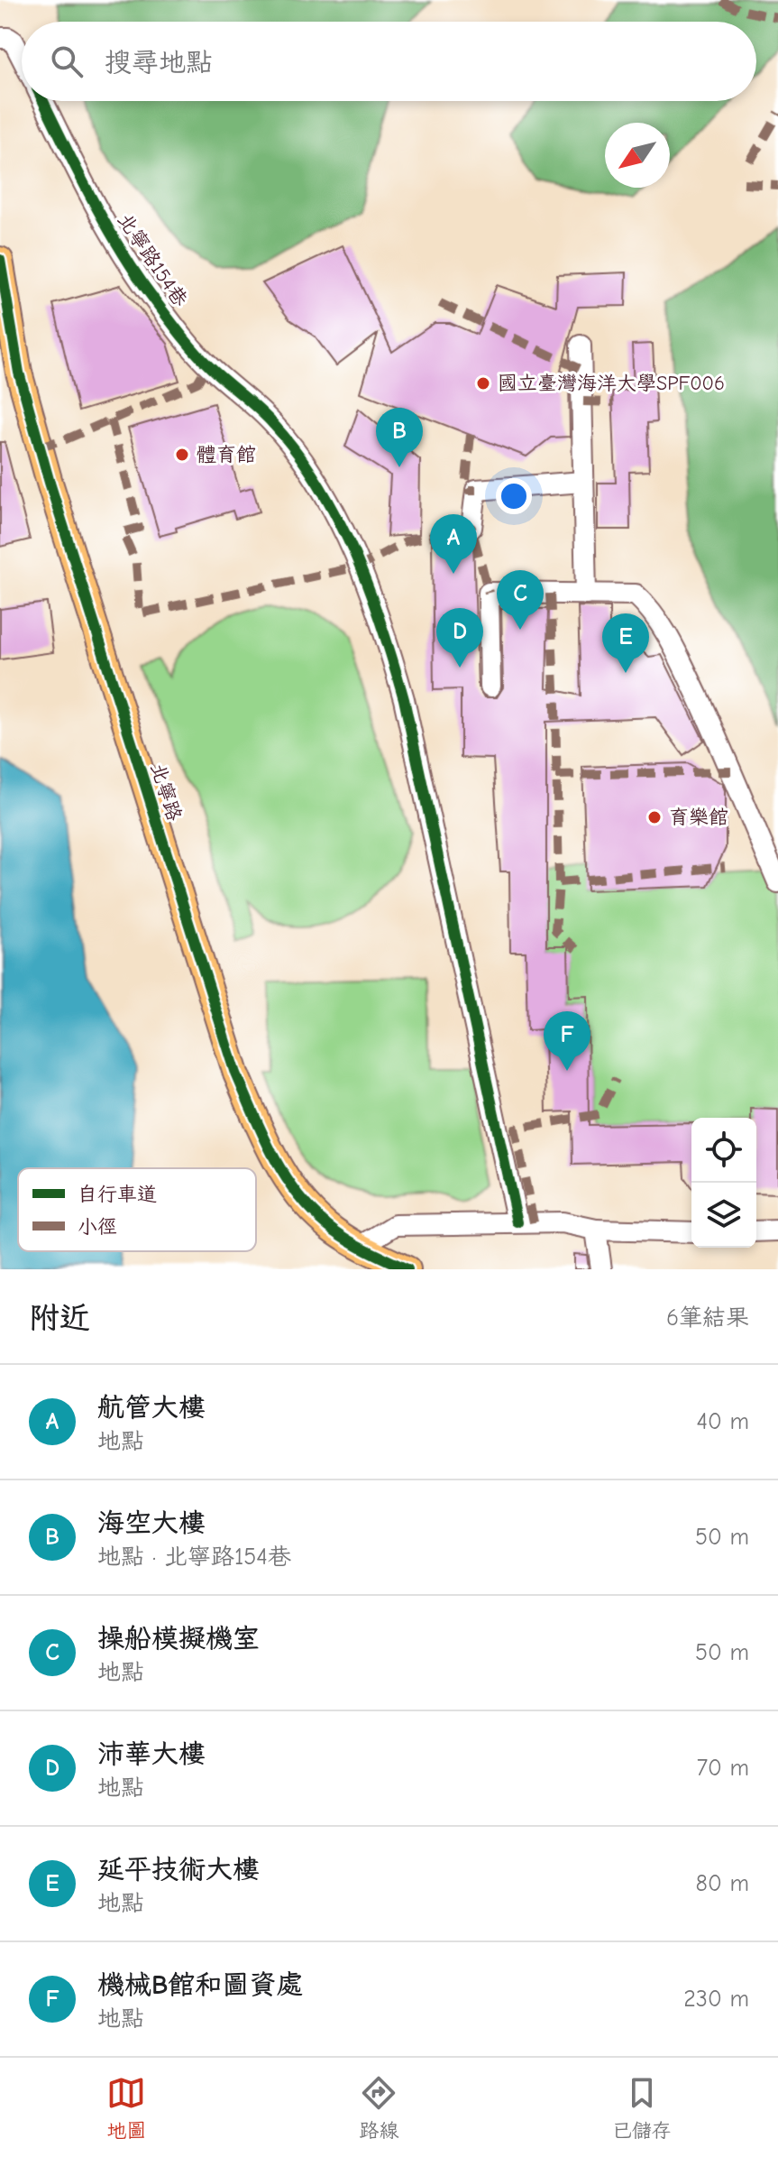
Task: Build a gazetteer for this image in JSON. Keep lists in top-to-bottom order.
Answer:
{
  "streets": {
    "main road": ["北寧路"],
    "street": ["北寧路154巷"]
  },
  "places": ["國立臺灣海洋大學SPF006", "體育館", "育樂館"],
  "legend": ["自行車道", "小徑"],
  "north": "bottom left",
  "page": {
    "search": "搜尋地點",
    "pins": [
      "B",
      "A",
      "C",
      "D",
      "E",
      "F"
    ],
    "heading": ["附近", "6筆結果"],
    "list": [
      {
        "mark": "A",
        "name": "航管大樓",
        "note": "地點",
        "value": "40 m"
      },
      {
        "mark": "B",
        "name": "海空大樓",
        "note": "地點 · 北寧路154巷",
        "value": "50 m"
      },
      {
        "mark": "C",
        "name": "操船模擬機室",
        "note": "地點",
        "value": "50 m"
      },
      {
        "mark": "D",
        "name": "沛華大樓",
        "note": "地點",
        "value": "70 m"
      },
      {
        "mark": "E",
        "name": "延平技術大樓",
        "note": "地點",
        "value": "80 m"
      },
      {
        "mark": "F",
        "name": "機械B館和圖資處",
        "note": "地點",
        "value": "230 m"
      }
    ],
    "nav": ["地圖", "路線", "已儲存"]
  }
}
